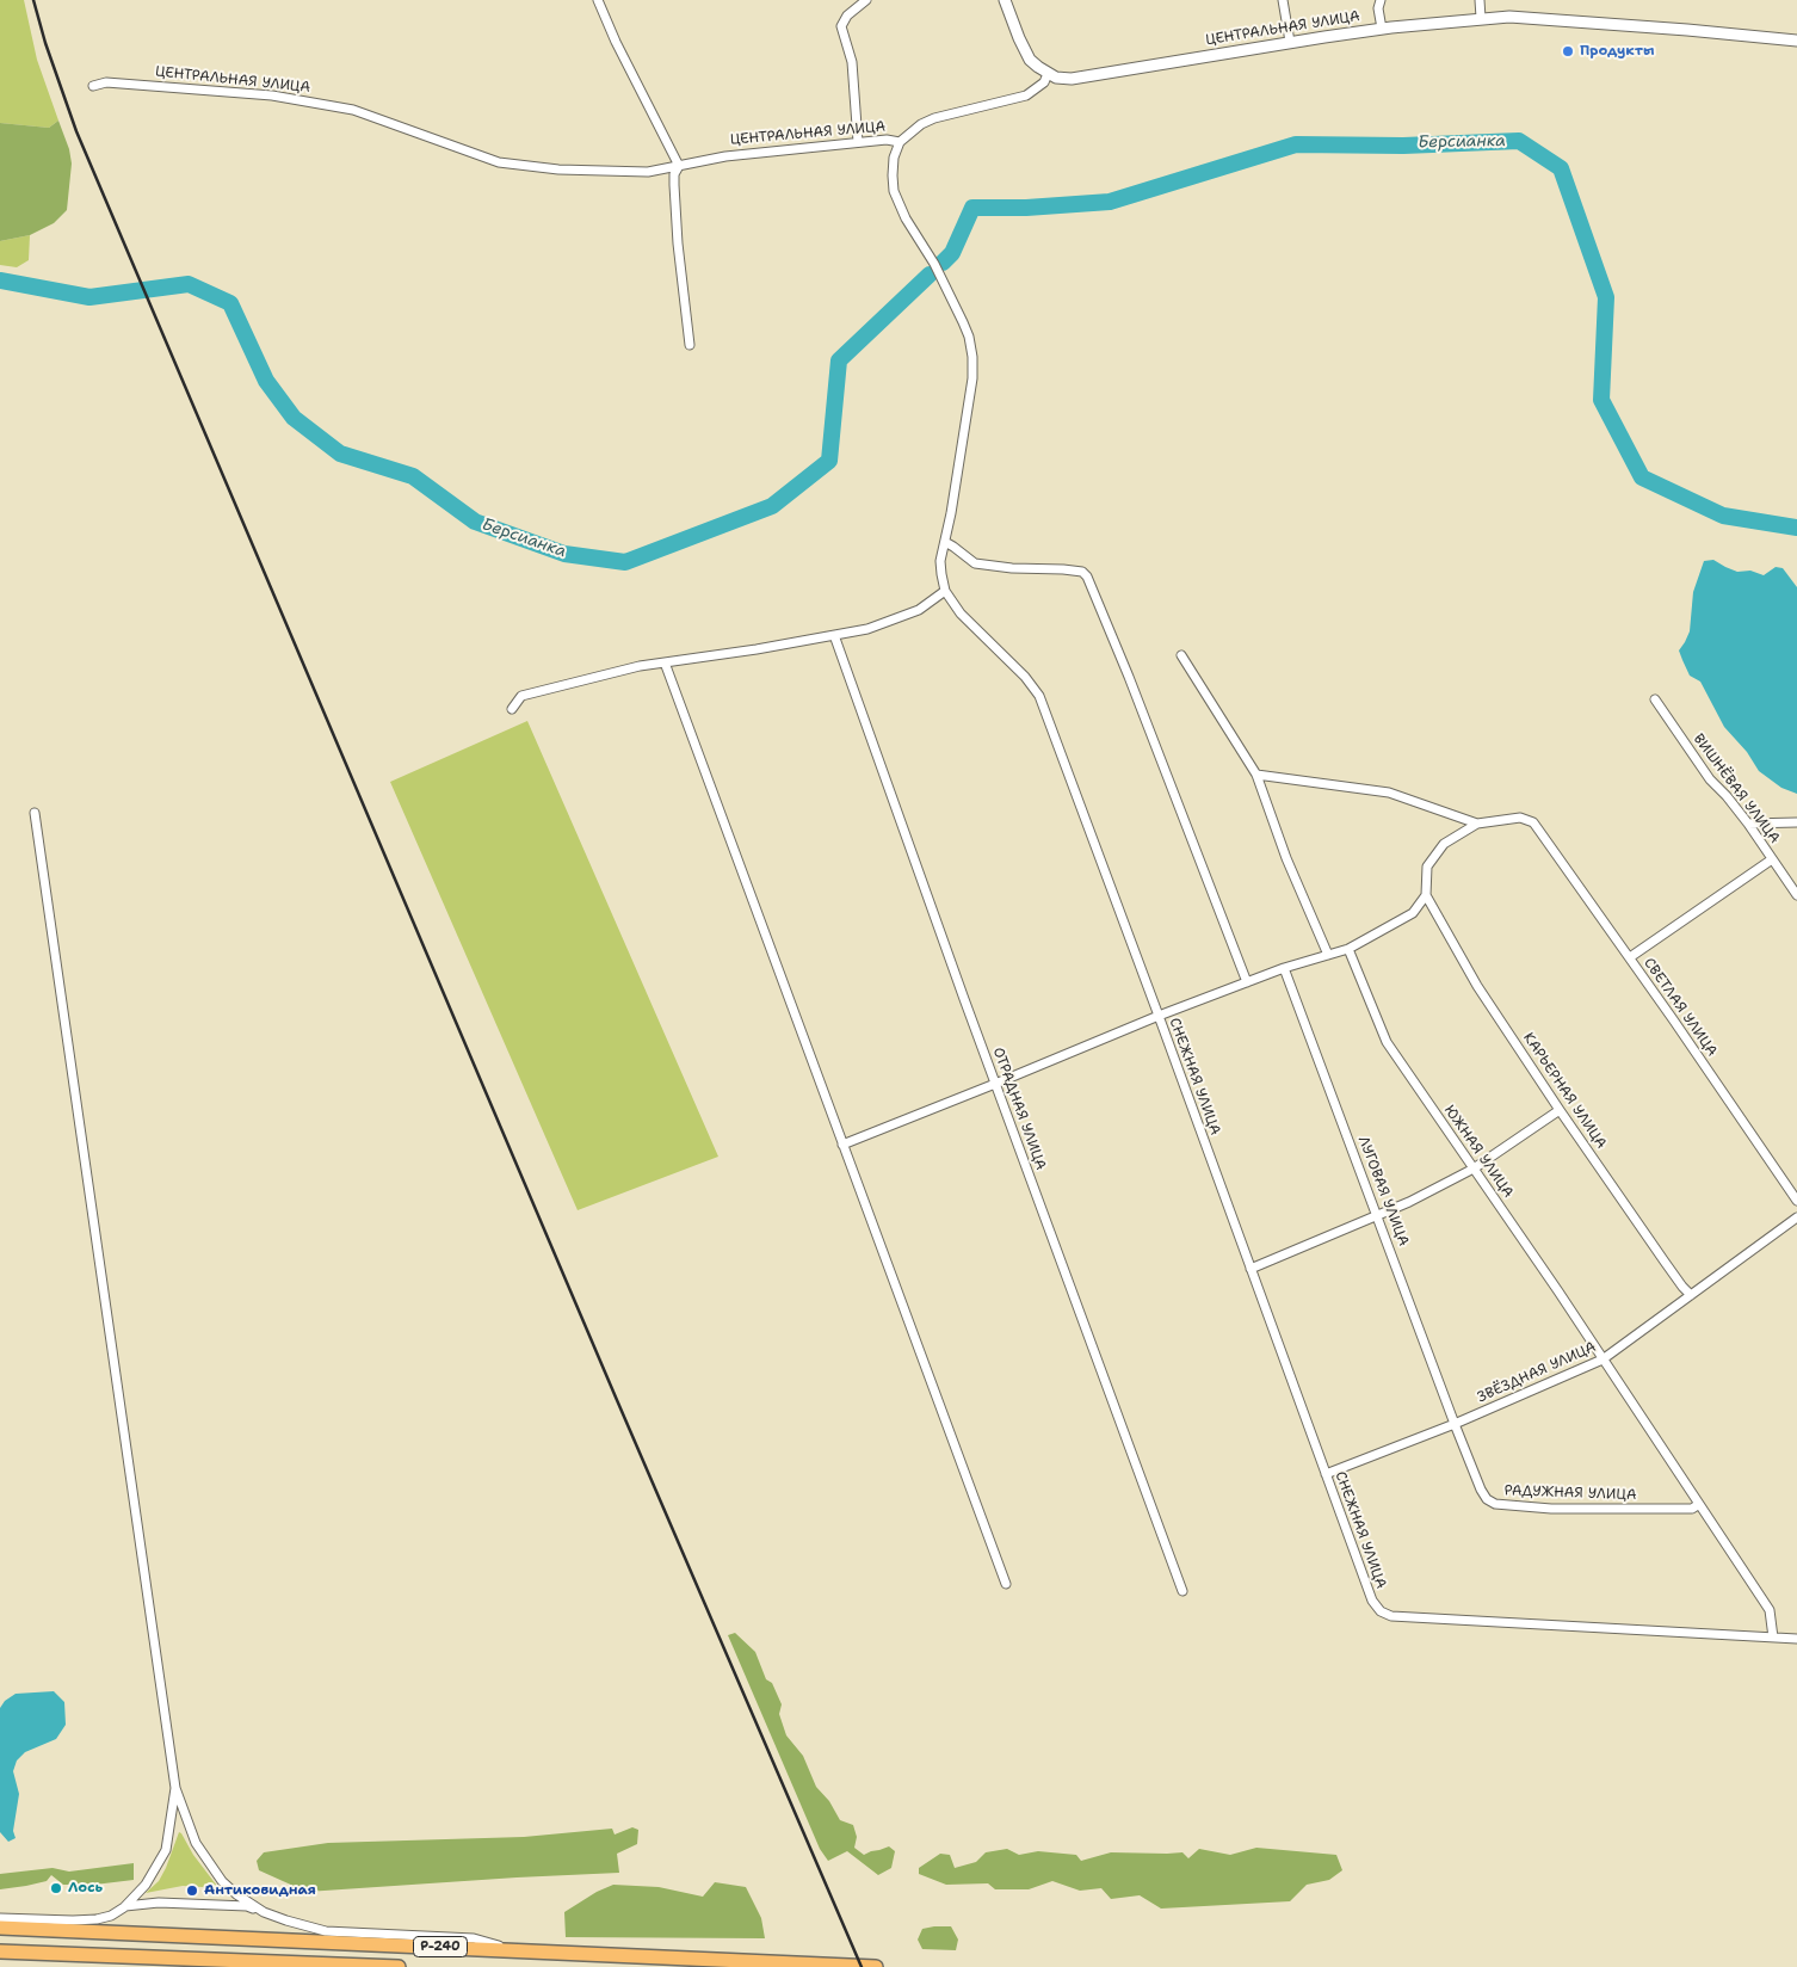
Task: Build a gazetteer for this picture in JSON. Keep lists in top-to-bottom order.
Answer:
{
  "streets": {
    "highway": ["Р-240"],
    "street": [
      "ЦЕНТРАЛЬНАЯ УЛИЦА",
      "ВИШНЁВАЯ УЛИЦА",
      "СВЕТЛАЯ УЛИЦА",
      "СНЕЖНАЯ УЛИЦА",
      "КАРЬЕРНАЯ УЛИЦА",
      "ОТРАДНАЯ УЛИЦА",
      "ЮЖНАЯ УЛИЦА",
      "ЛУГОВАЯ УЛИЦА",
      "ЗВЁЗДНАЯ УЛИЦА",
      "РАДУЖНАЯ УЛИЦА"
    ]
  },
  "crossings": [
    ["СНЕЖНАЯ УЛИЦА", "ЮЖНАЯ УЛИЦА"],
    ["СНЕЖНАЯ УЛИЦА", "ЗВЁЗДНАЯ УЛИЦА"],
    ["КАРЬЕРНАЯ УЛИЦА", "ЗВЁЗДНАЯ УЛИЦА"],
    ["ЮЖНАЯ УЛИЦА", "ЗВЁЗДНАЯ УЛИЦА"],
    ["ЮЖНАЯ УЛИЦА", "РАДУЖНАЯ УЛИЦА"],
    ["ЛУГОВАЯ УЛИЦА", "ЗВЁЗДНАЯ УЛИЦА"],
    ["ЛУГОВАЯ УЛИЦА", "РАДУЖНАЯ УЛИЦА"],
    ["ЗВЁЗДНАЯ УЛИЦА", "РАДУЖНАЯ УЛИЦА"]
  ],
  "water": ["Берсианка"],
  "places": ["Продукты", "Лось", "Антиковидная"]
}
